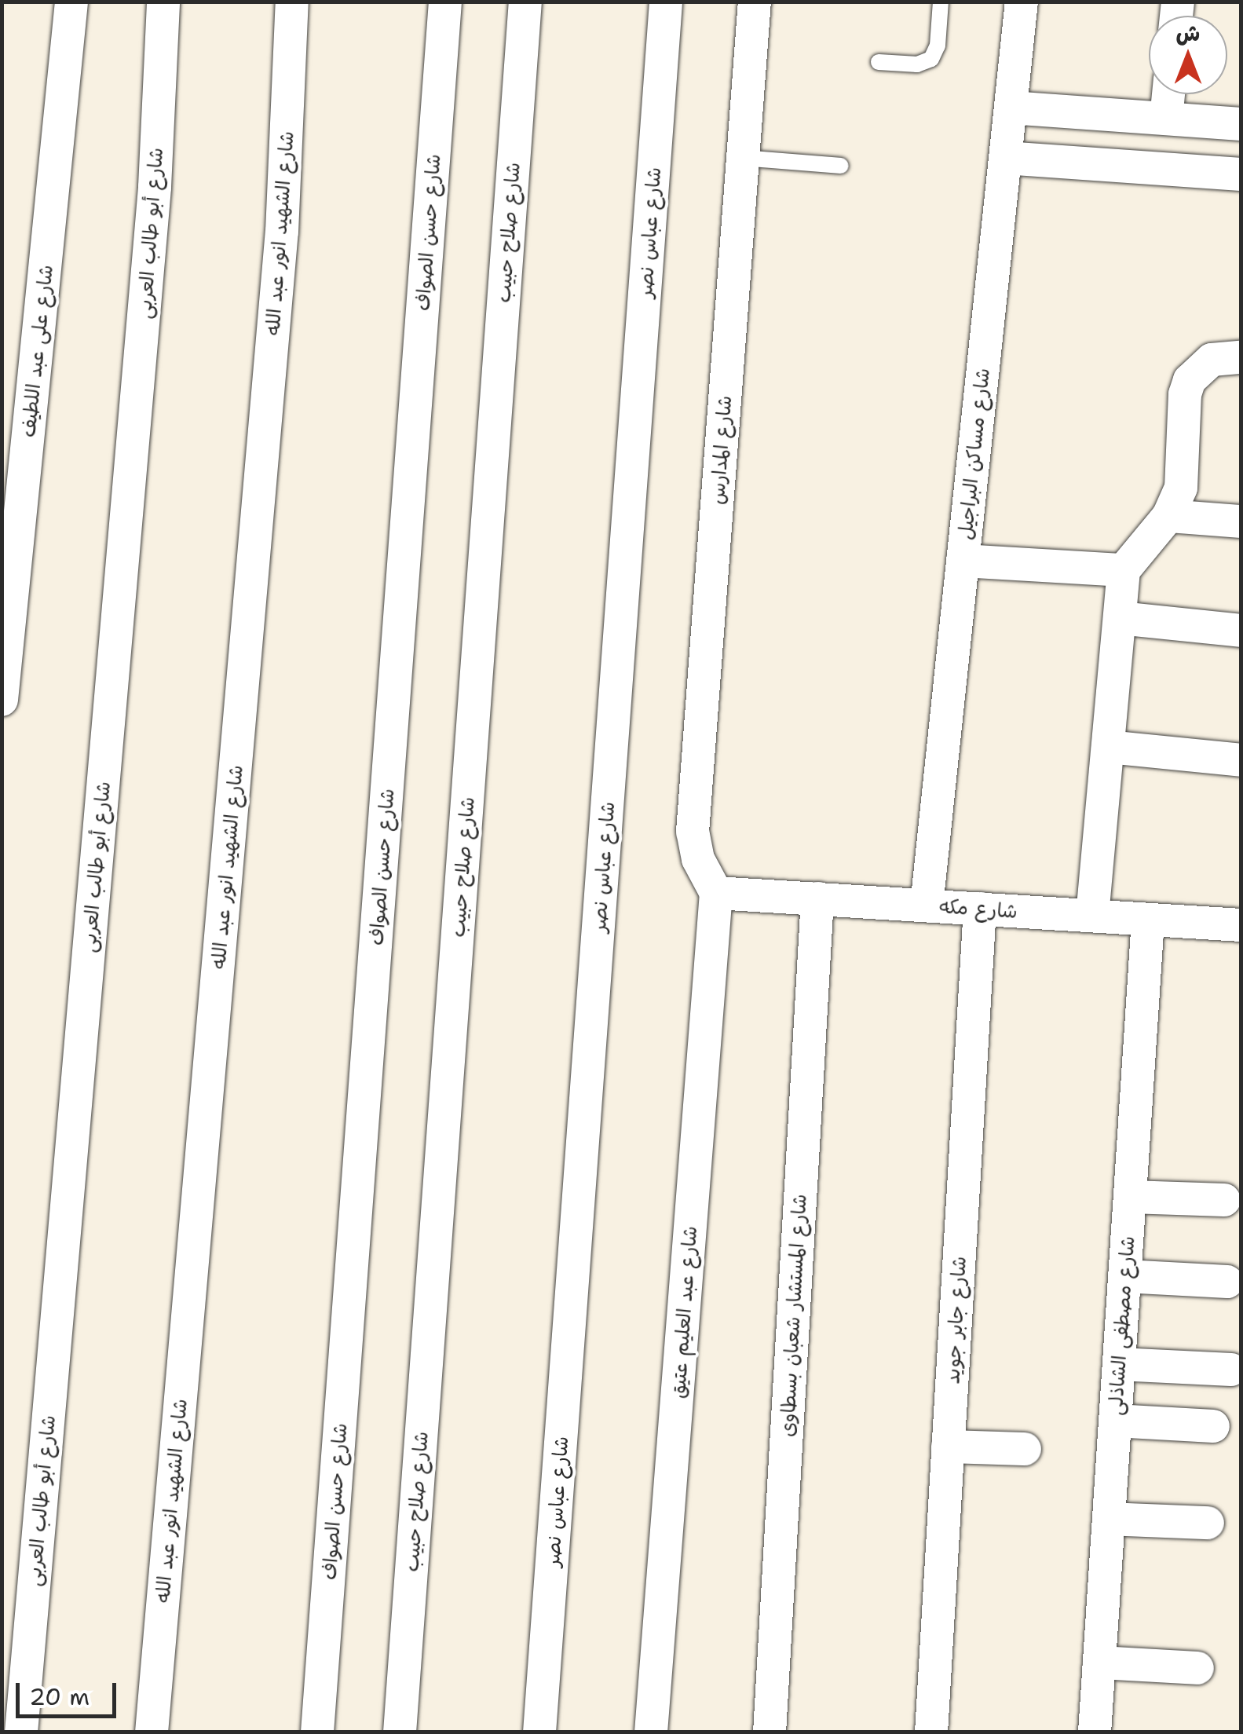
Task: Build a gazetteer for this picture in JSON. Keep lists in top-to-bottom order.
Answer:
{
  "streets": {
    "street": [
      "شارع حسن الصواف",
      "شارع صلاح حبيب",
      "شارع عباس نصر",
      "شارع أبو طالب العربى",
      "شارع الشهيد انور عبد الله",
      "شارع على عبد اللطيف",
      "شارع المدارس",
      "شارع مساكن البراجيل",
      "شارع مكه",
      "شارع عبد العليم عتيق",
      "شارع المستشار شعبان بسطاوى",
      "شارع جابر جويد",
      "شارع مصطفى الشاذلى"
    ]
  },
  "crossings": [
    ["شارع المدارس", "شارع مكه"],
    ["شارع المدارس", "شارع عبد العليم عتيق"],
    ["شارع مساكن البراجيل", "شارع مكه"],
    ["شارع مكه", "شارع عبد العليم عتيق"],
    ["شارع مكه", "شارع المستشار شعبان بسطاوى"],
    ["شارع مكه", "شارع جابر جويد"],
    ["شارع مكه", "شارع مصطفى الشاذلى"]
  ],
  "scale_bar": "20 m",
  "north": "top"
}
